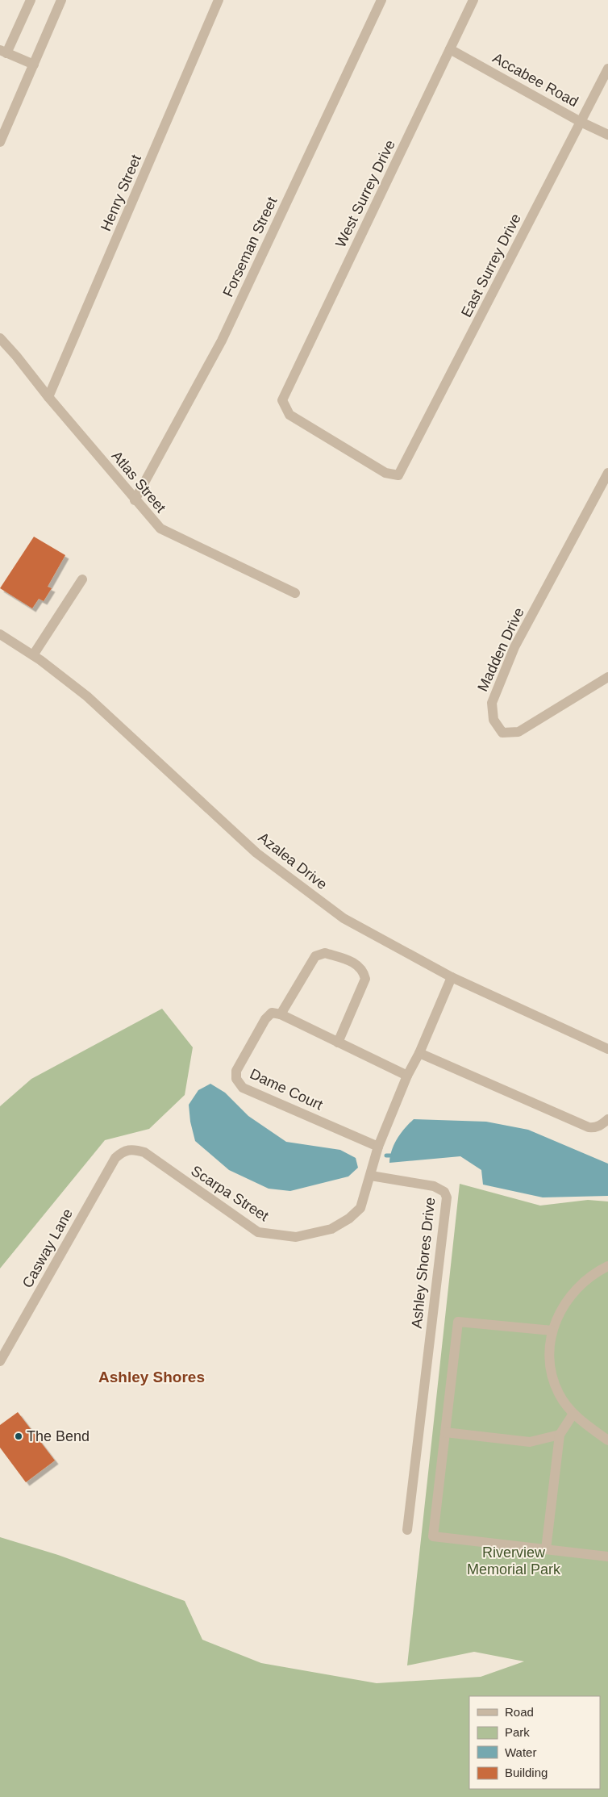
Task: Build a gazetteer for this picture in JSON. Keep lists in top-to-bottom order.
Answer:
{
  "streets": {
    "street": [
      "Accabee Road",
      "Henry Street",
      "West Surrey Drive",
      "Forseman Street",
      "East Surrey Drive",
      "Atlas Street",
      "Madden Drive",
      "Azalea Drive",
      "Dame Court",
      "Scarpa Street",
      "Casway Lane",
      "Ashley Shores Drive"
    ]
  },
  "crossings": [
    ["Accabee Road", "West Surrey Drive"],
    ["Accabee Road", "East Surrey Drive"],
    ["Henry Street", "Atlas Street"],
    ["West Surrey Drive", "East Surrey Drive"],
    ["Forseman Street", "Atlas Street"],
    ["Scarpa Street", "Casway Lane"],
    ["Scarpa Street", "Ashley Shores Drive"]
  ],
  "districts": ["Ashley Shores"],
  "parks": ["Riverview Memorial Park"],
  "places": ["The Bend"],
  "legend": [
    "Road",
    "Park",
    "Water",
    "Building"
  ]
}
